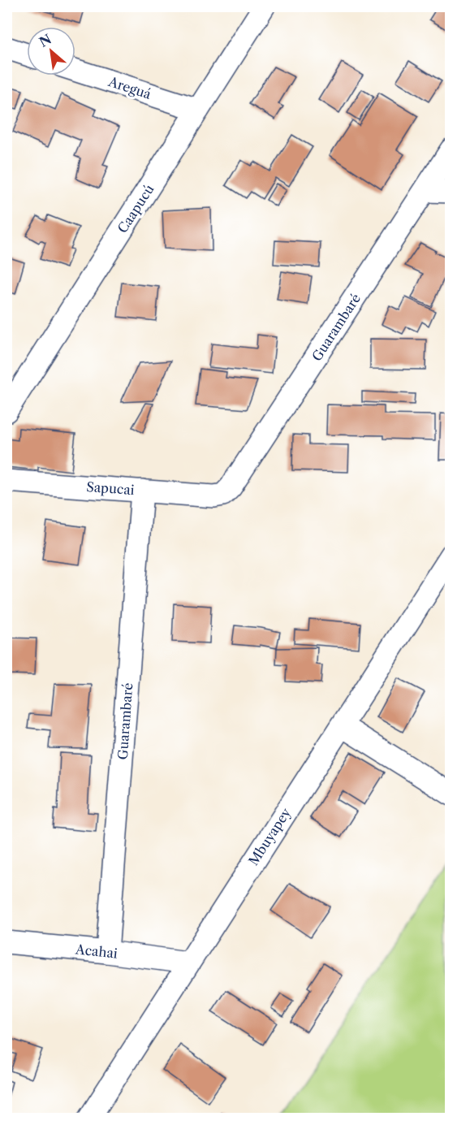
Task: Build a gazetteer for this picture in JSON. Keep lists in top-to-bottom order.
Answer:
{
  "streets": {
    "street": [
      "Areguá",
      "Caapucú",
      "Guarambaré",
      "Sapucai",
      "Mbuyapey",
      "Acahai"
    ]
  },
  "crossings": [
    ["Areguá", "Caapucú"],
    ["Guarambaré", "Sapucai"],
    ["Guarambaré", "Acahai"],
    ["Mbuyapey", "Acahai"]
  ],
  "north": "top left"
}
